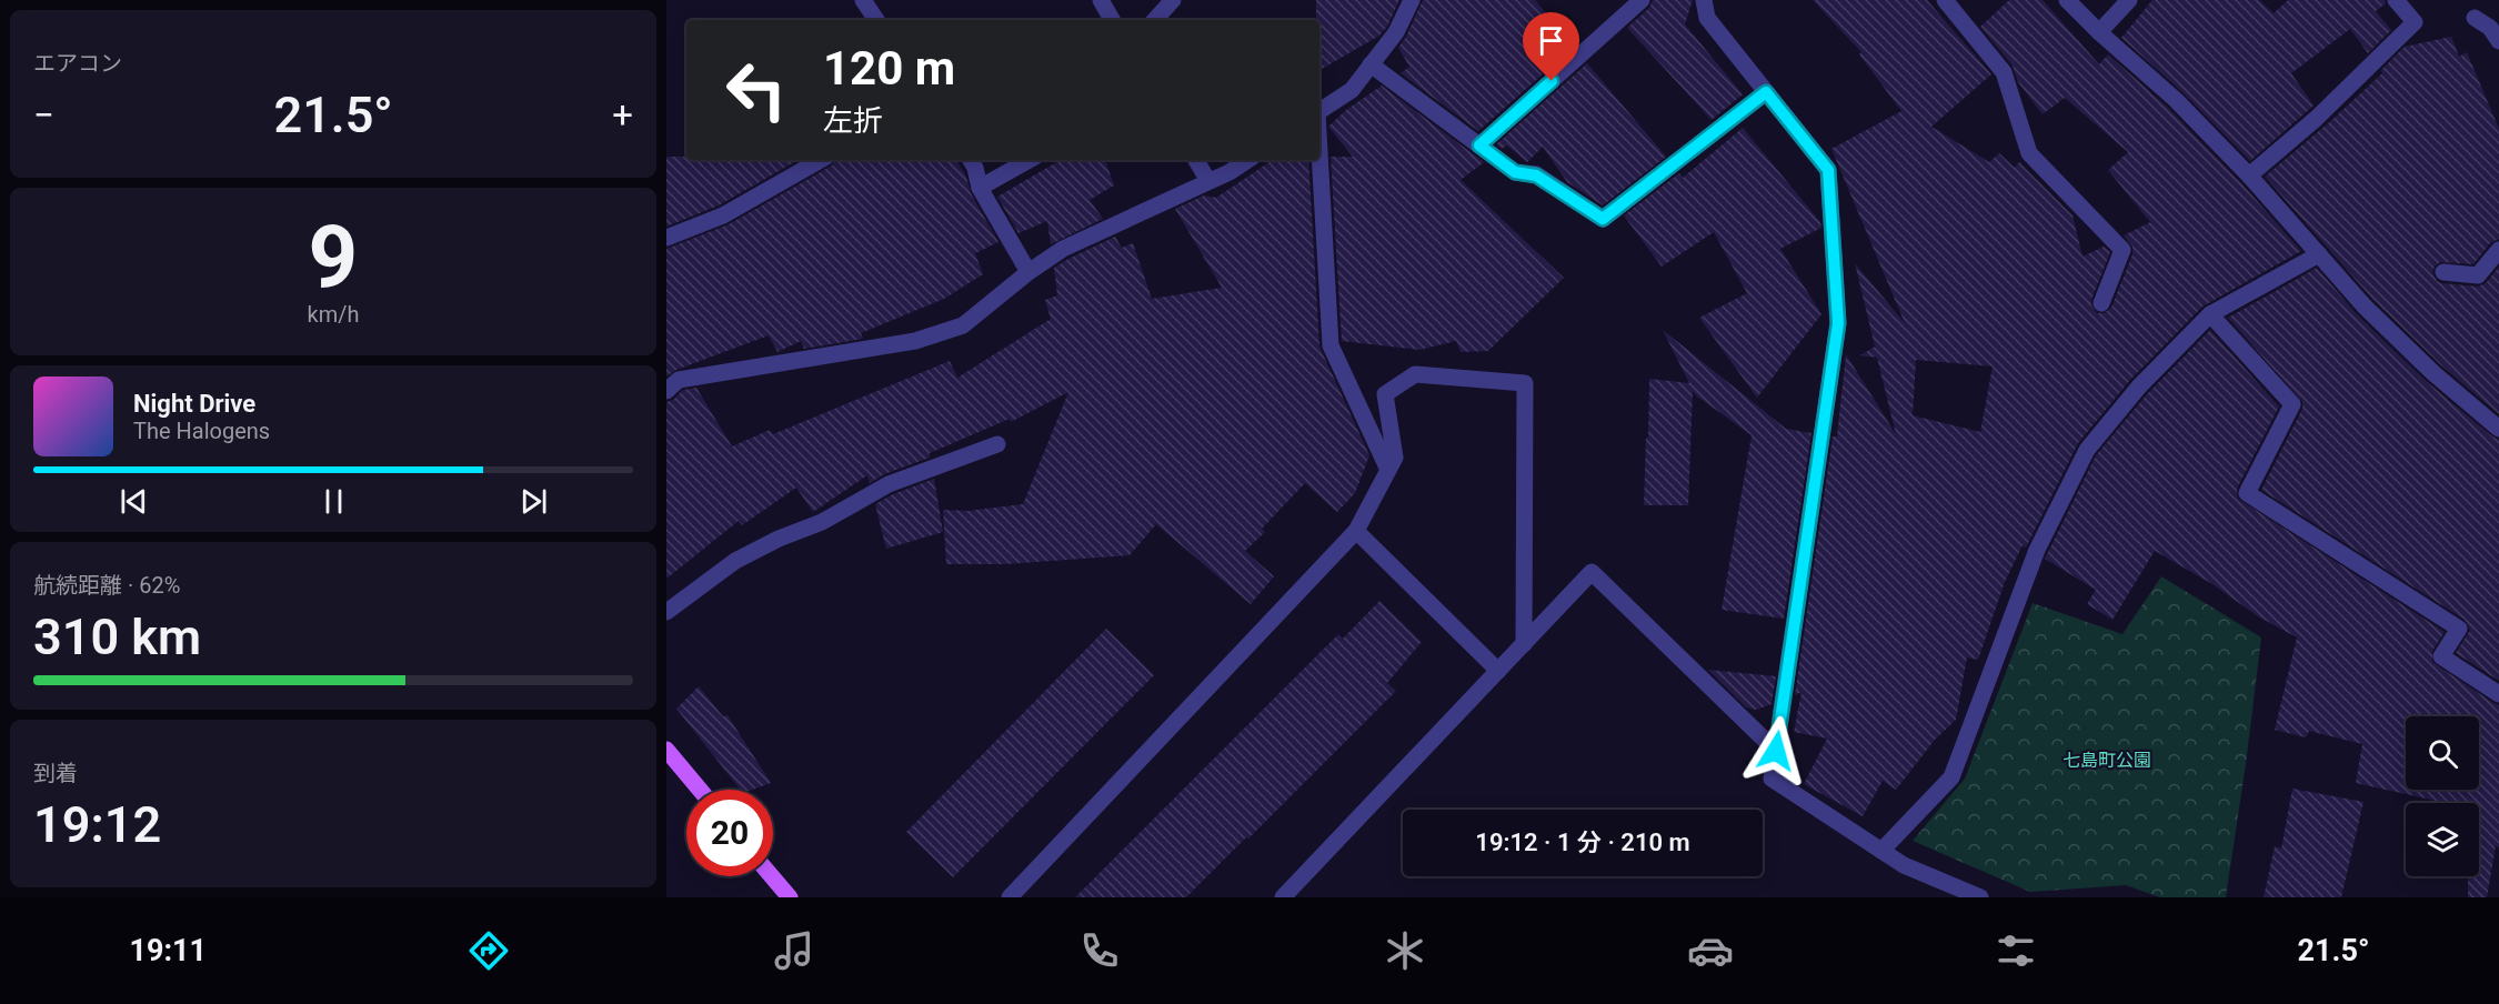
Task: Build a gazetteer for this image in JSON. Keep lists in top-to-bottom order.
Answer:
{
  "parks": ["七島町公園"],
  "page": {
    "tile": [
      "エアコン",
      ["9", "km/h"],
      ["航続距離 · 62%", "310 km"],
      ["到着", "19:12"]
    ],
    "turn": ["120 m", "左折"],
    "heat": ["−", "21.5°", "+"],
    "song": ["Night Drive", "The Halogens"],
    "limit": "20",
    "trip": "19:12 · 1 分 · 210 m",
    "tabs": ["19:11", "21.5°"]
  }
}
